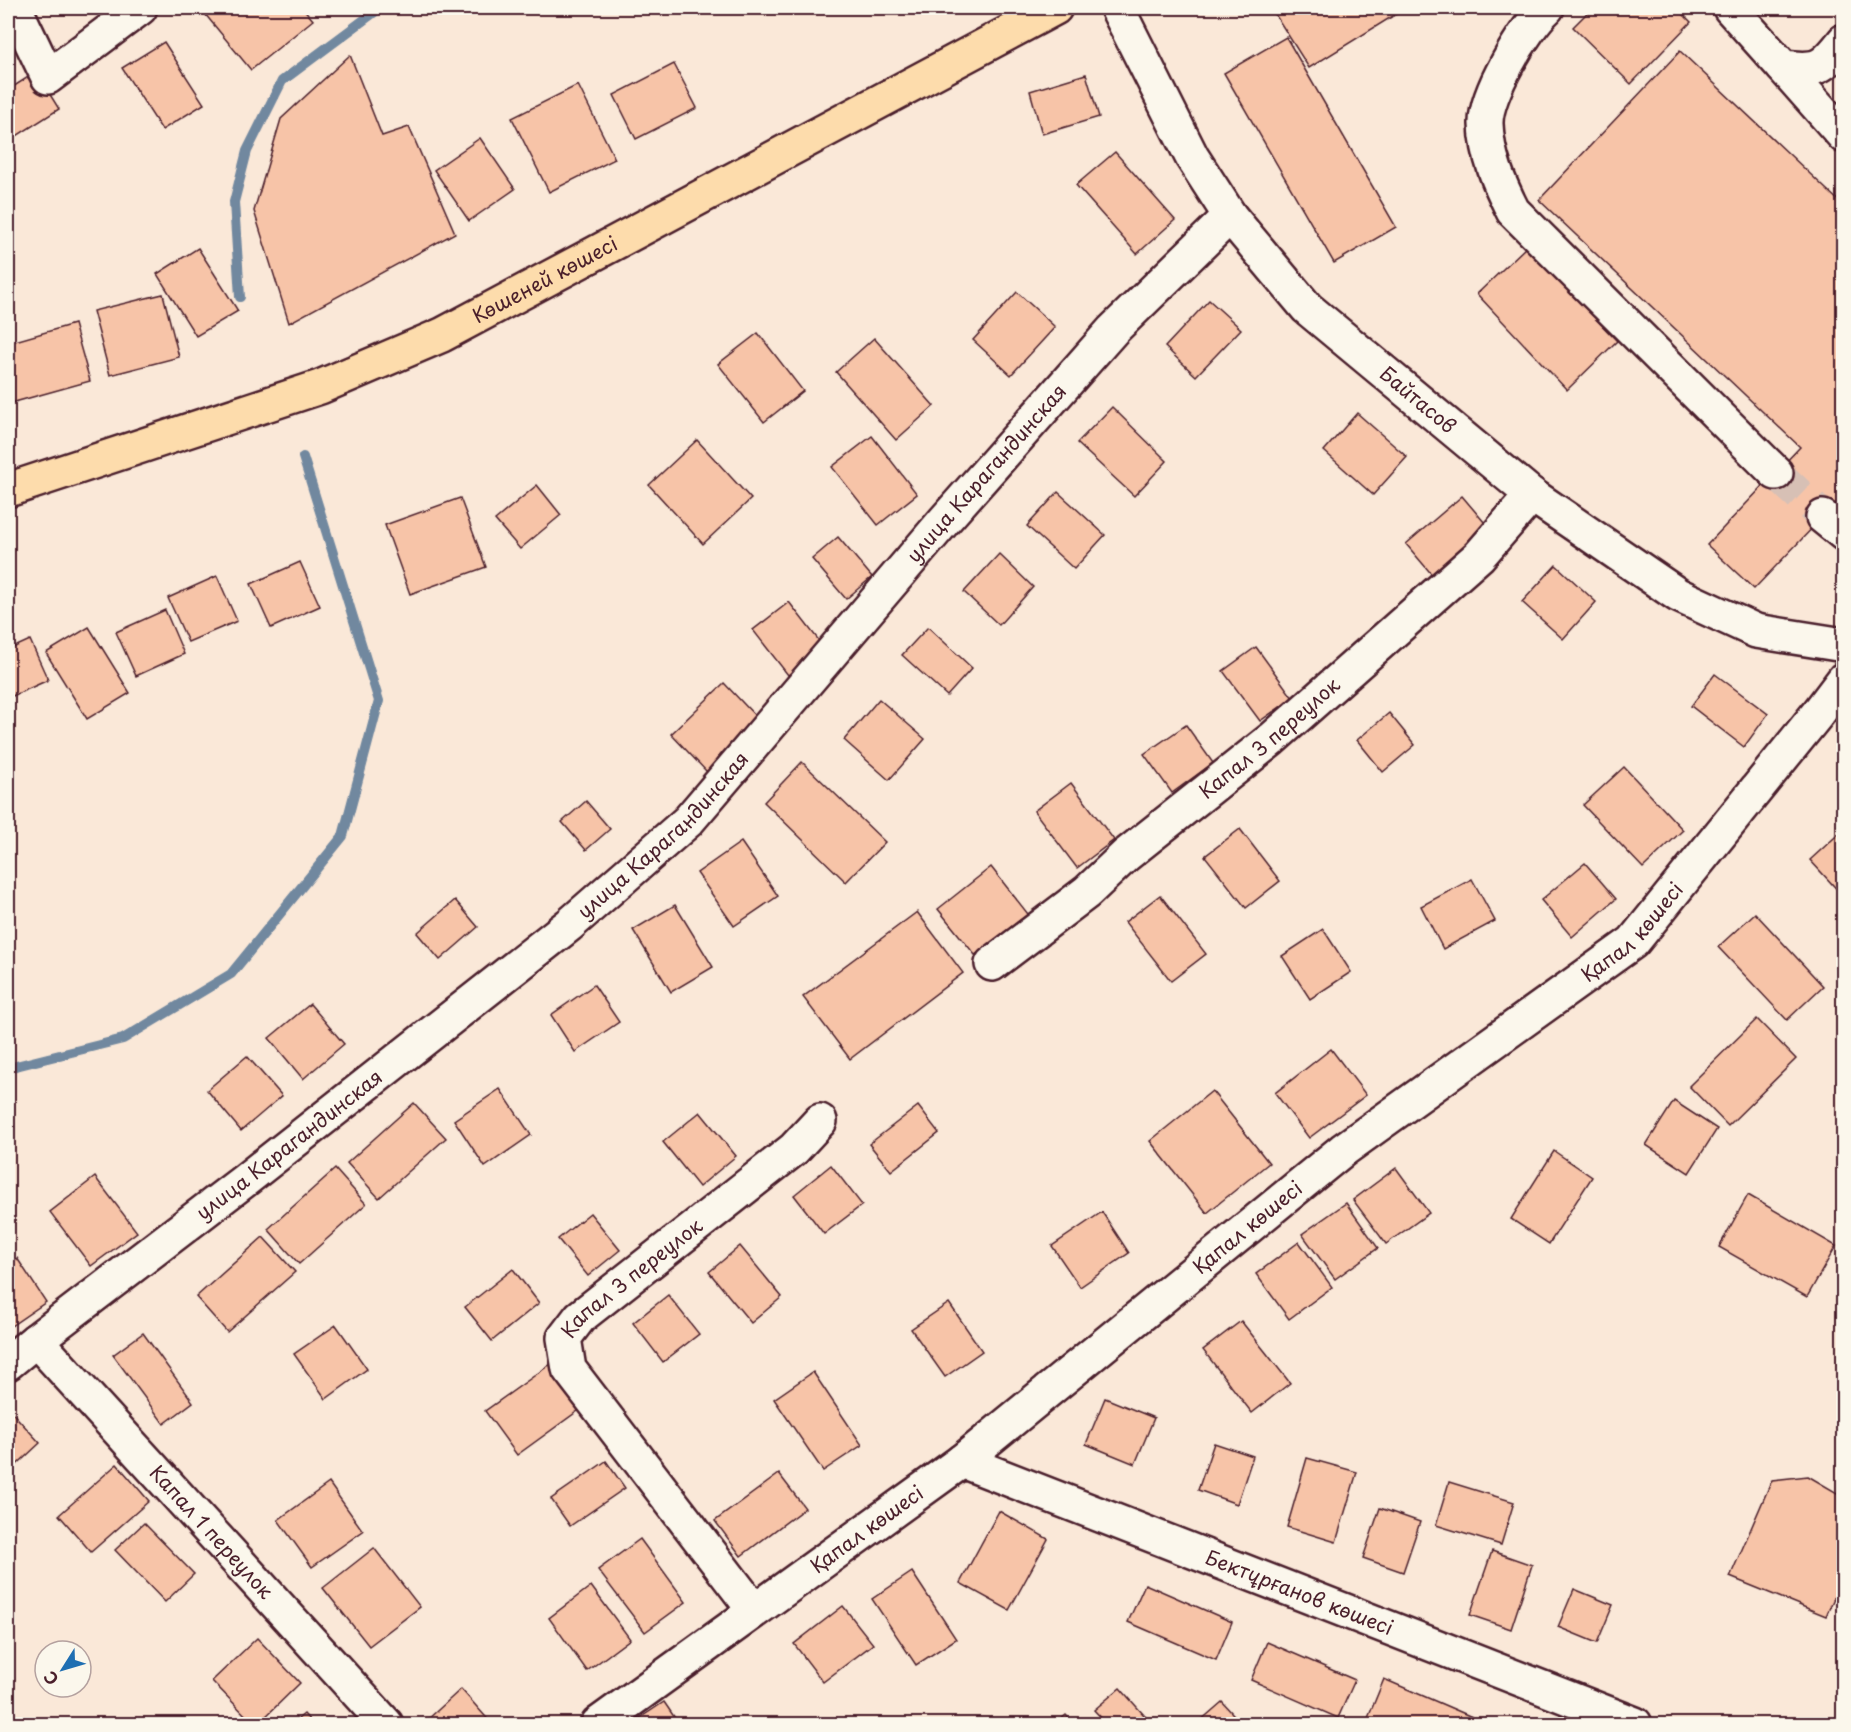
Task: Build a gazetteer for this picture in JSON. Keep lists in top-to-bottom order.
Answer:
{
  "streets": {
    "main road": ["Көшеней көшесі"],
    "street": [
      "Байтасов",
      "улица Карагандинская",
      "Капал 3 переулок",
      "Қапал көшесі",
      "Капал 1 переулок",
      "Бектұрғанов көшесі"
    ]
  },
  "crossings": [
    ["Байтасов", "улица Карагандинская"],
    ["Байтасов", "Капал 3 переулок"],
    ["улица Карагандинская", "Капал 1 переулок"],
    ["Капал 3 переулок", "Қапал көшесі"],
    ["Қапал көшесі", "Бектұрғанов көшесі"]
  ],
  "north": "bottom left"
}
